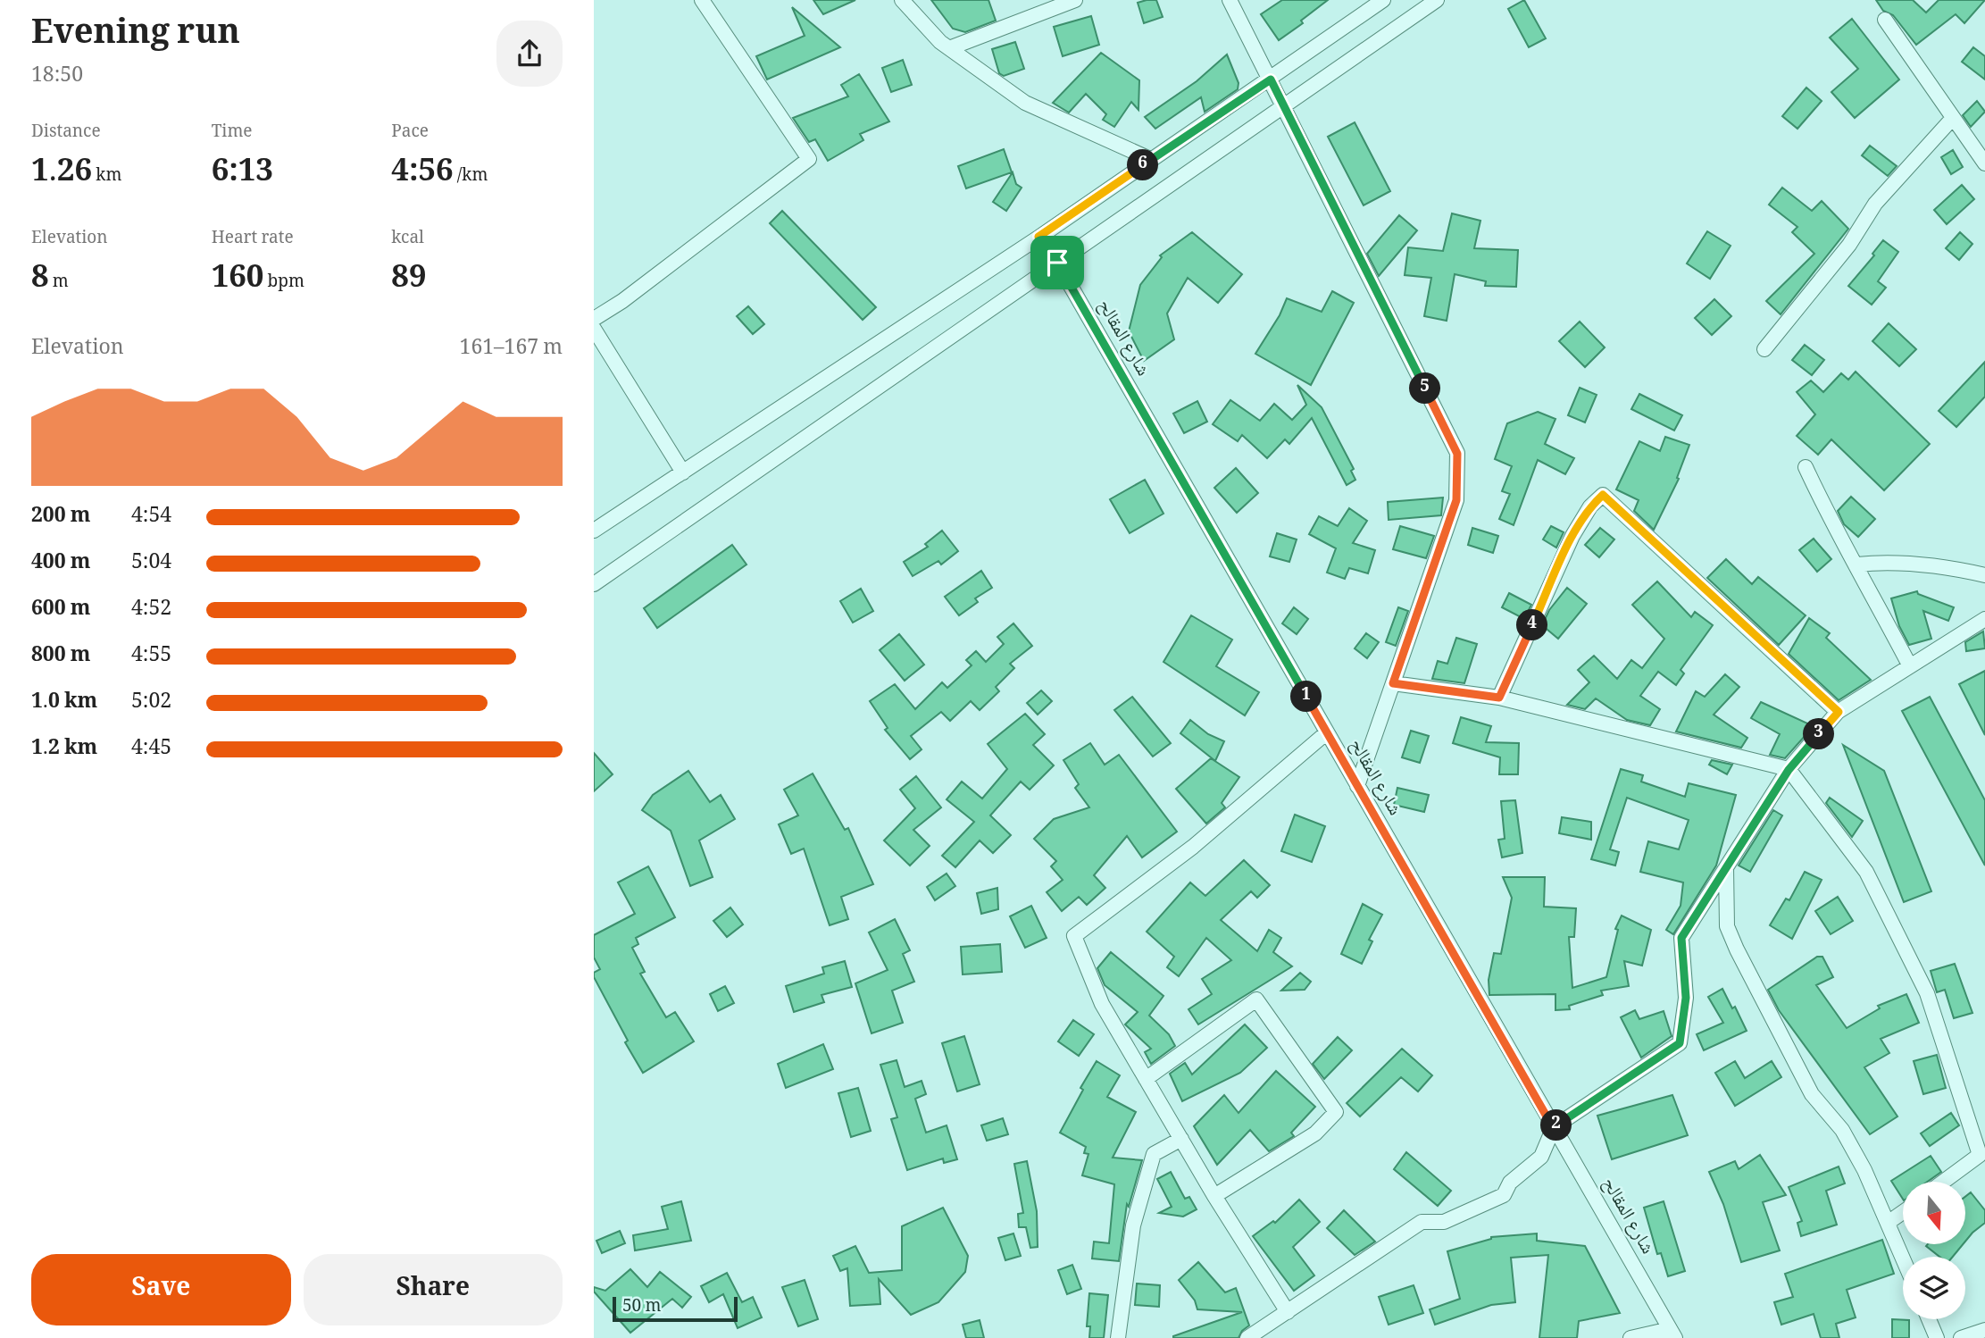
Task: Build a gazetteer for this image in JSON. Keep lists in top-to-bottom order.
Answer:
{
  "streets": {
    "street": ["شارع المقالح"]
  },
  "scale_bar": "50 m",
  "north": "bottom",
  "page": {
    "heading": ["Evening run", "18:50"],
    "stats": [
      ["Distance", "1.26 km"],
      ["Time", "6:13"],
      ["Pace", "4:56 /km"],
      ["Elevation", "8 m"],
      ["Heart rate", "160 bpm"],
      ["kcal", "89"]
    ],
    "pins": [
      "6",
      "5",
      "4",
      "1",
      "3",
      "2"
    ],
    "chart": ["Elevation", "161–167 m"],
    "list": [
      {
        "name": "200 m",
        "note": "4:54"
      },
      {
        "name": "400 m",
        "note": "5:04"
      },
      {
        "name": "600 m",
        "note": "4:52"
      },
      {
        "name": "800 m",
        "note": "4:55"
      },
      {
        "name": "1.0 km",
        "note": "5:02"
      },
      {
        "name": "1.2 km",
        "note": "4:45"
      }
    ],
    "buttons": ["Save", "Share"],
    "scale": "50 m"
  }
}
